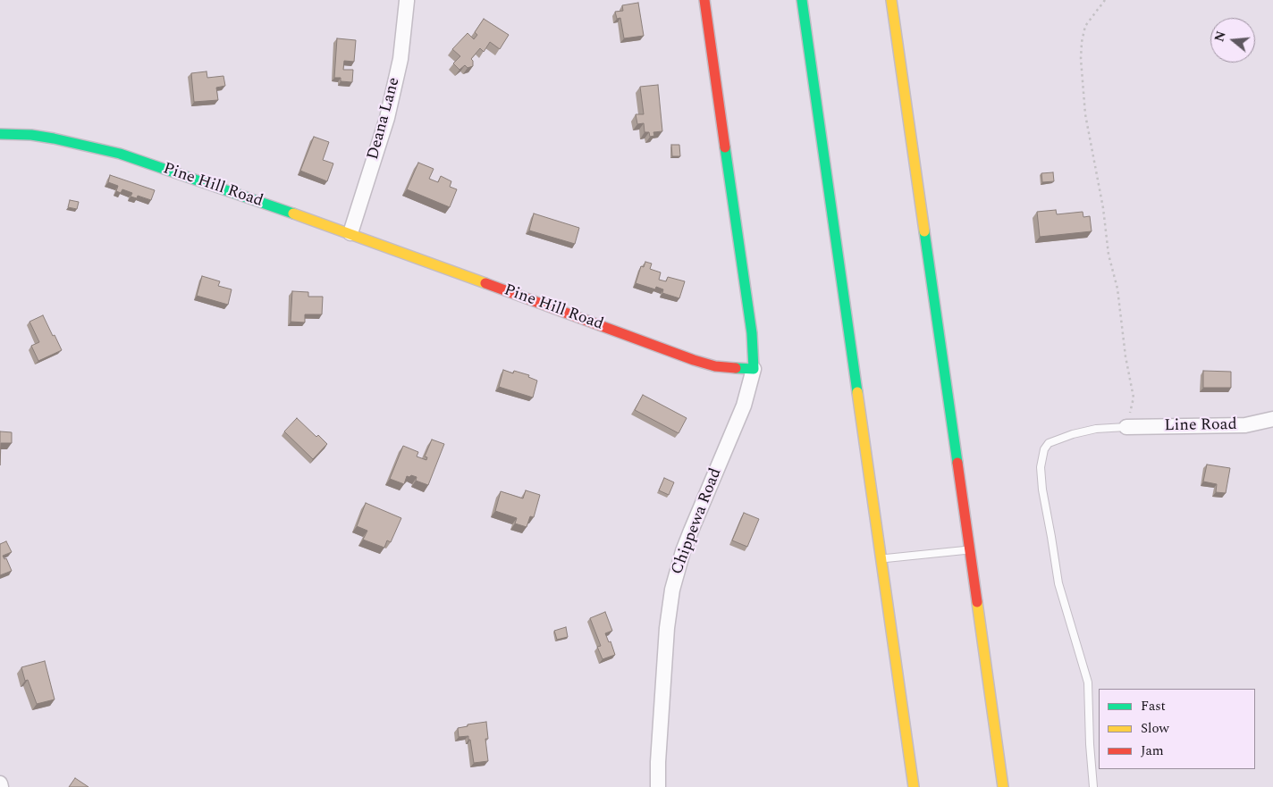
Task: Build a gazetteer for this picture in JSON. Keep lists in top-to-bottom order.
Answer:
{
  "streets": {
    "main road": ["Pine Hill Road"],
    "street": ["Deana Lane", "Line Road", "Chippewa Road"]
  },
  "crossings": [
    ["Deana Lane", "Pine Hill Road"],
    ["Pine Hill Road", "Chippewa Road"]
  ],
  "legend": ["Fast", "Slow", "Jam"],
  "north": "left"
}
